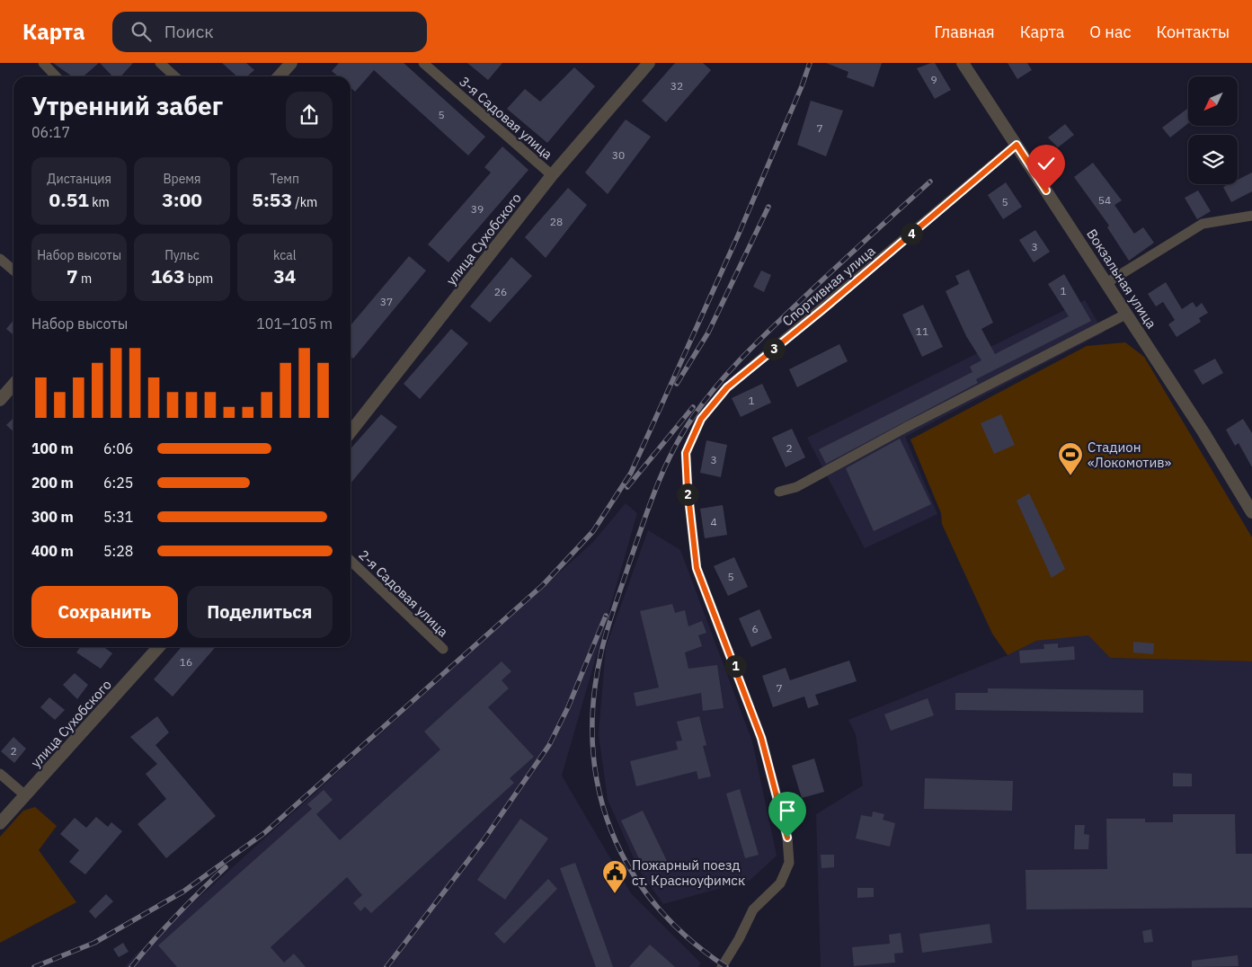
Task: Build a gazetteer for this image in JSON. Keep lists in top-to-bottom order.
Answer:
{
  "streets": {
    "street": [
      "3-я Садовая улица",
      "улица Сухобского",
      "Вокзальная улица",
      "Спортивная улица",
      "2-я Садовая улица"
    ]
  },
  "crossings": [
    ["3-я Садовая улица", "улица Сухобского"],
    ["Вокзальная улица", "Спортивная улица"]
  ],
  "places": {
    "sports": ["Стадион «Локомотив»"],
    "public building": ["Пожарный поезд ст. Красноуфимск"]
  },
  "house_numbers": [
    "9",
    "32",
    "5",
    "7",
    "30",
    "54",
    "5",
    "39",
    "28",
    "3",
    "1",
    "26",
    "37",
    "11",
    "1",
    "2",
    "3",
    "4",
    "5",
    "6",
    "16",
    "7",
    "2"
  ],
  "north": "bottom left",
  "page": {
    "header": "Карта",
    "search": "Поиск",
    "nav": [
      "Главная",
      "Карта",
      "О нас",
      "Контакты"
    ],
    "heading": ["Утренний забег", "06:17"],
    "stats": [
      ["Дистанция", "0.51 km"],
      ["Время", "3:00"],
      ["Темп", "5:53 /km"],
      ["Набор высоты", "7 m"],
      ["Пульс", "163 bpm"],
      ["kcal", "34"]
    ],
    "pins": [
      "4",
      "3",
      "2",
      "1"
    ],
    "chart": ["Набор высоты", "101–105 m"],
    "list": [
      {
        "name": "100 m",
        "note": "6:06"
      },
      {
        "name": "200 m",
        "note": "6:25"
      },
      {
        "name": "300 m",
        "note": "5:31"
      },
      {
        "name": "400 m",
        "note": "5:28"
      }
    ],
    "buttons": ["Сохранить", "Поделиться"]
  }
}
